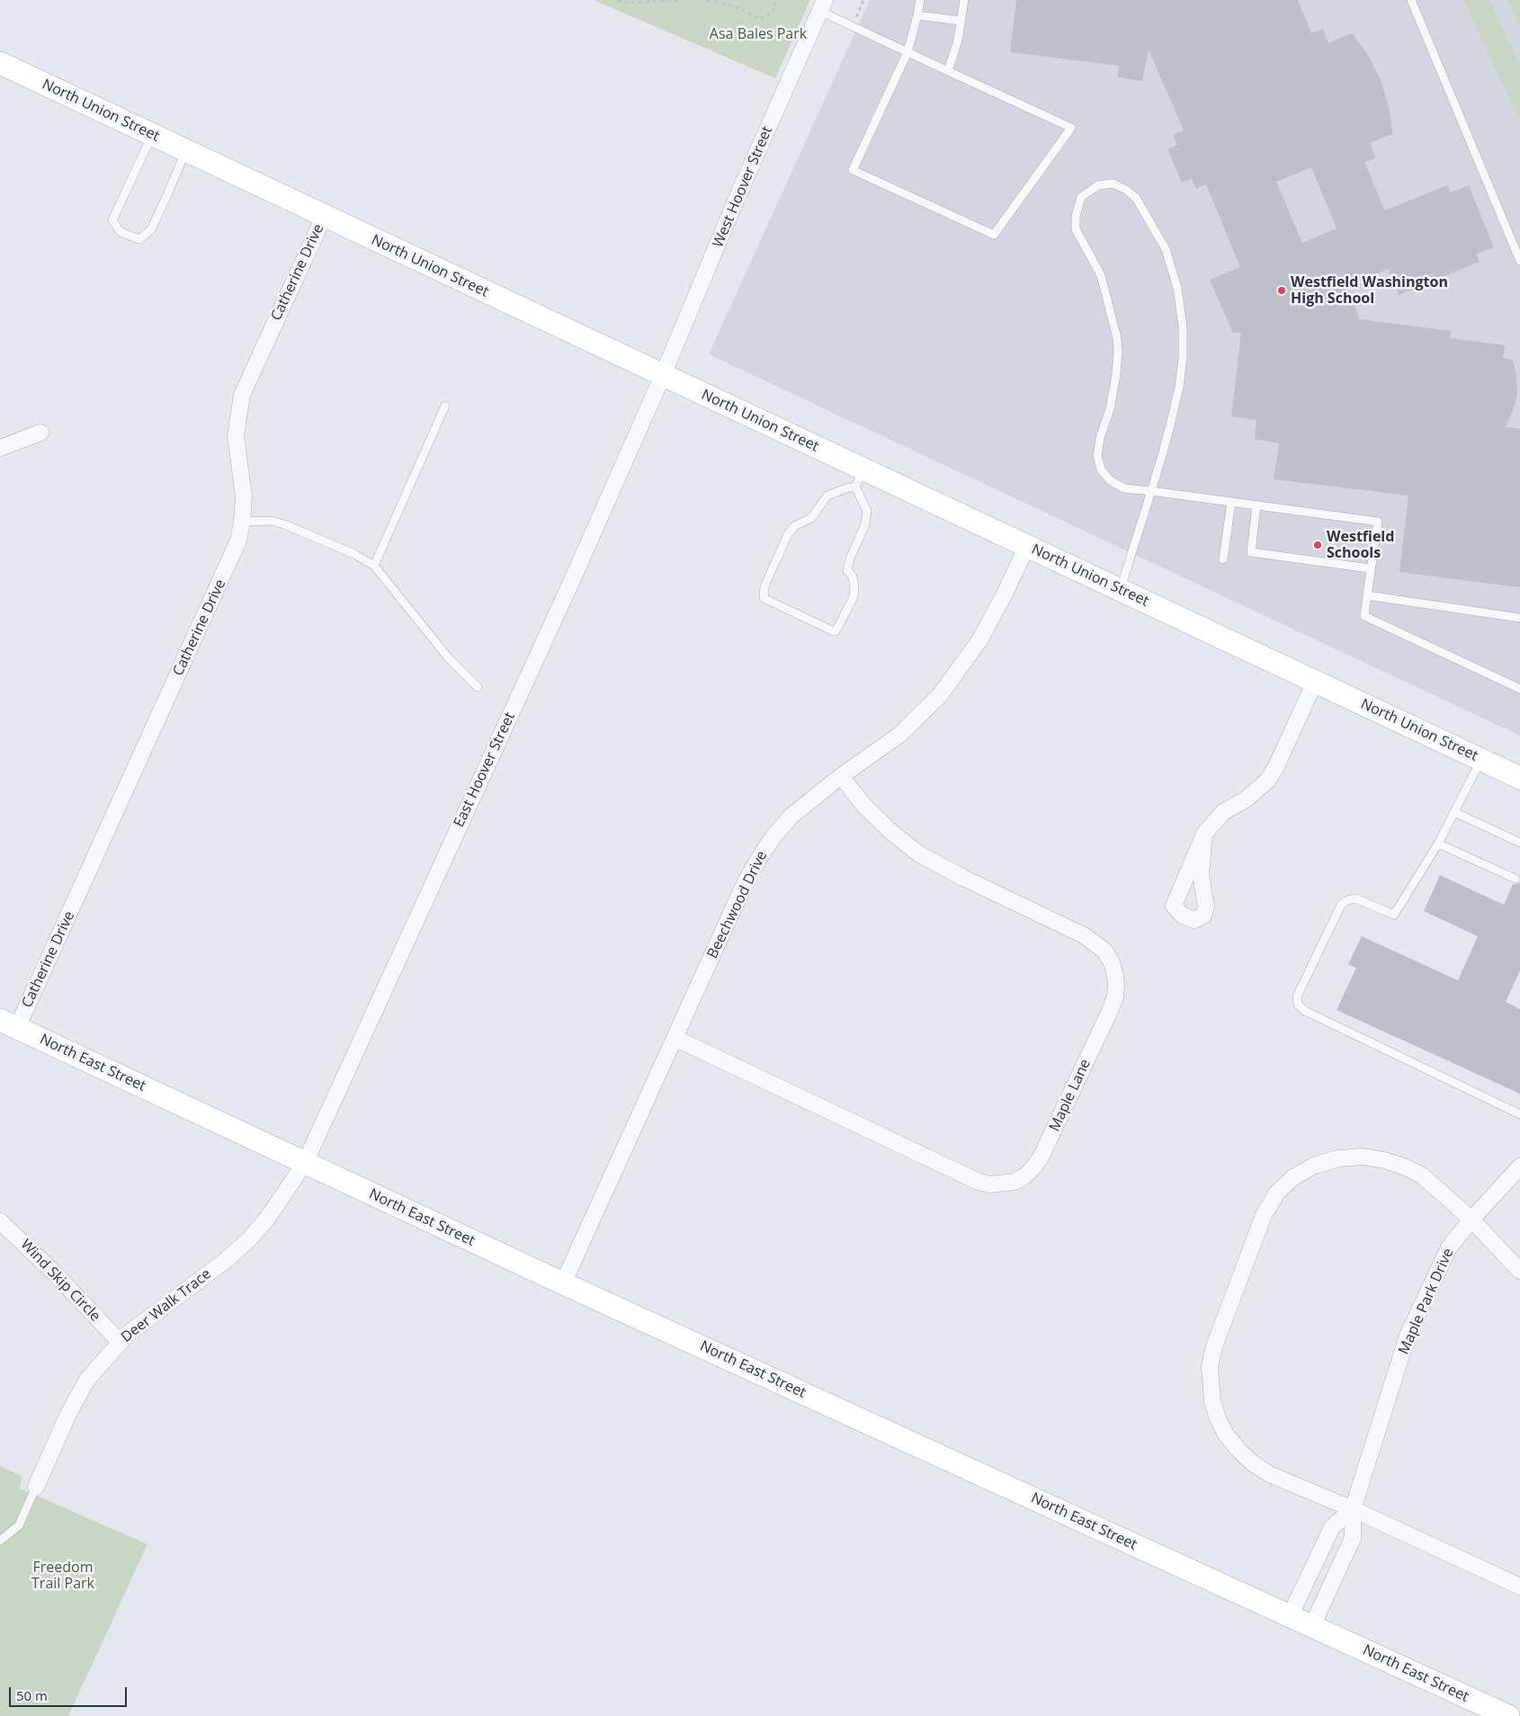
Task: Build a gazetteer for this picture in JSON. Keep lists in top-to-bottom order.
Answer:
{
  "streets": {
    "street": [
      "North Union Street",
      "West Hoover Street",
      "Catherine Drive",
      "East Hoover Street",
      "Beechwood Drive",
      "North East Street",
      "Maple Lane",
      "Wind Skip Circle",
      "Maple Park Drive",
      "Deer Walk Trace"
    ]
  },
  "crossings": [
    ["North Union Street", "West Hoover Street"],
    ["North Union Street", "Catherine Drive"],
    ["North Union Street", "East Hoover Street"],
    ["North Union Street", "Beechwood Drive"],
    ["West Hoover Street", "East Hoover Street"],
    ["Catherine Drive", "North East Street"],
    ["East Hoover Street", "North East Street"],
    ["East Hoover Street", "Deer Walk Trace"],
    ["Beechwood Drive", "North East Street"],
    ["Beechwood Drive", "Maple Lane"],
    ["North East Street", "Maple Park Drive"],
    ["North East Street", "Deer Walk Trace"],
    ["Wind Skip Circle", "Deer Walk Trace"]
  ],
  "parks": ["Asa Bales Park", "Freedom Trail Park"],
  "places": ["Westfield Washington High School", "Westfield Schools"],
  "scale_bar": "50 m"
}
